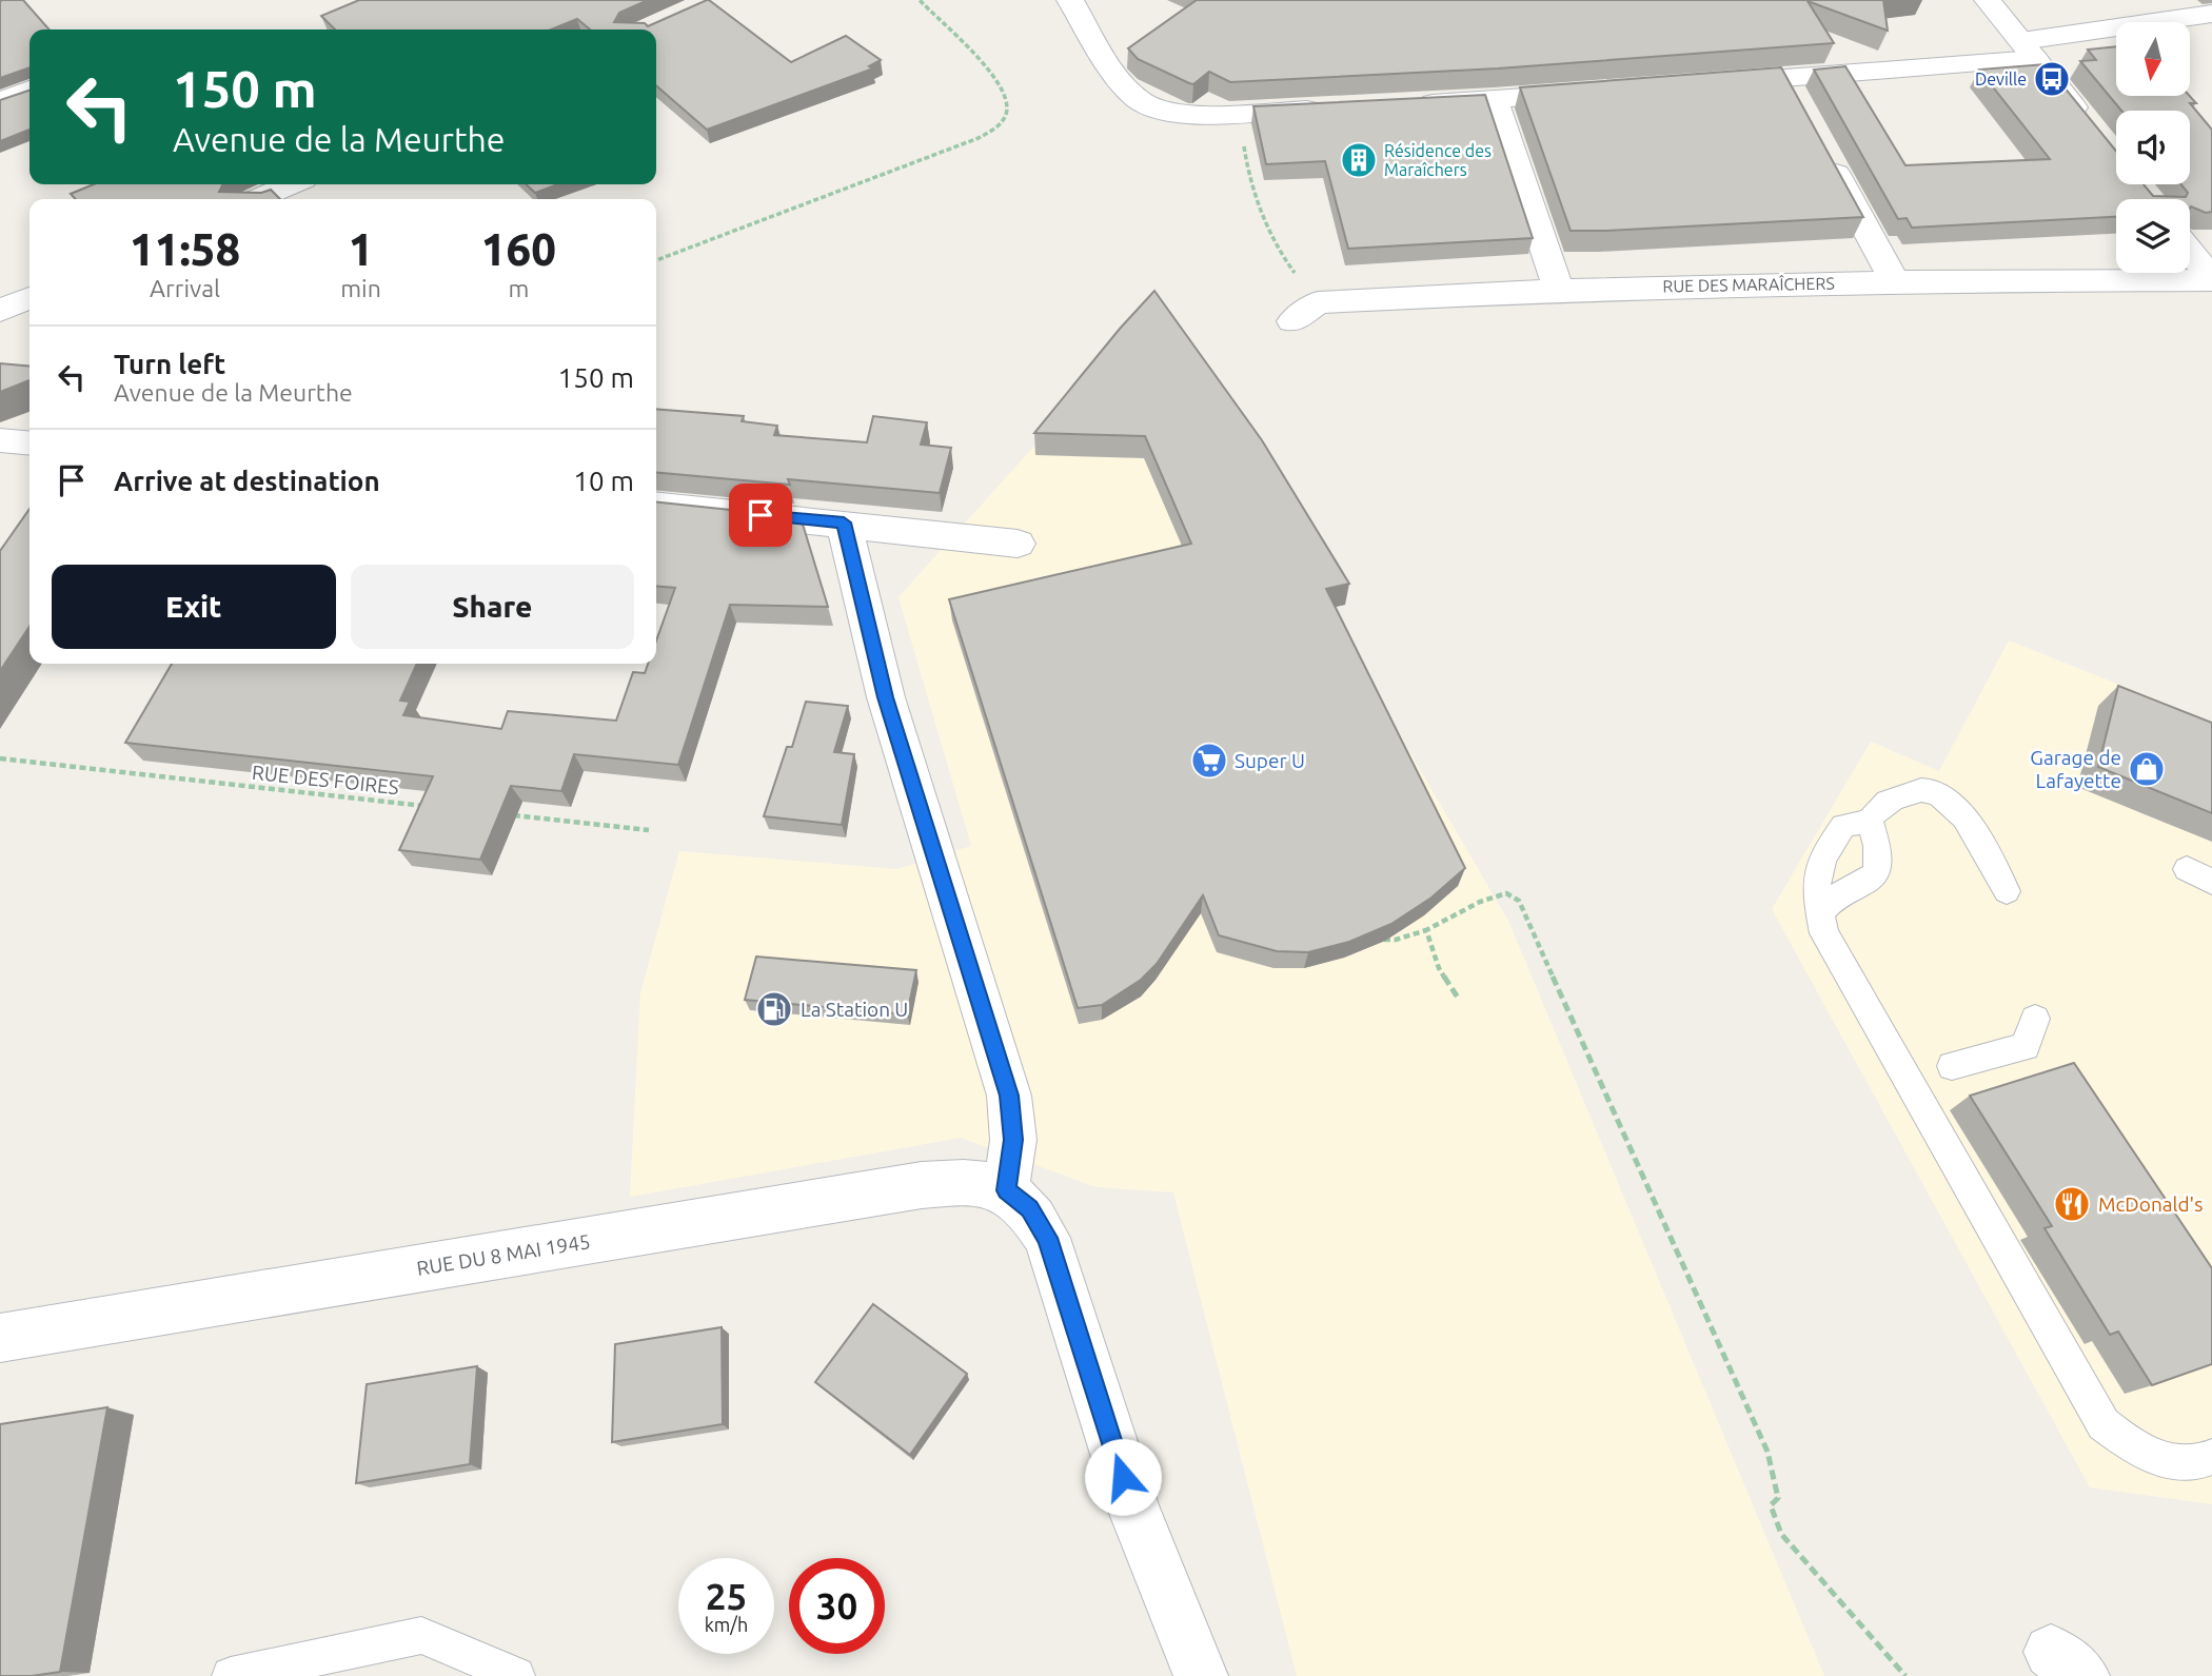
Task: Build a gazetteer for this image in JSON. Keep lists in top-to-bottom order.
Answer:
{
  "streets": {
    "street": ["RUE DES MARAÎCHERS", "RUE DU 8 MAI 1945"],
    "path": ["RUE DES FOIRES"]
  },
  "places": {
    "bus stop": ["Deville"],
    "building": ["Résidence des Maraîchers"],
    "supermarket": ["Super U"],
    "shop": ["Garage de Lafayette"],
    "fuel station": ["La Station U"],
    "restaurant": ["McDonald's"]
  },
  "north": "bottom",
  "page": {
    "turn": ["150 m", "Avenue de la Meurthe"],
    "eta": [
      "11:58",
      "Arrival",
      "1",
      "min",
      "160",
      "m"
    ],
    "list": [
      {
        "name": "Turn left",
        "note": "Avenue de la Meurthe",
        "value": "150 m"
      },
      {
        "name": "Arrive at destination",
        "value": "10 m"
      }
    ],
    "buttons": ["Exit", "Share"],
    "speed": "25 km/h",
    "limit": "30"
  }
}
